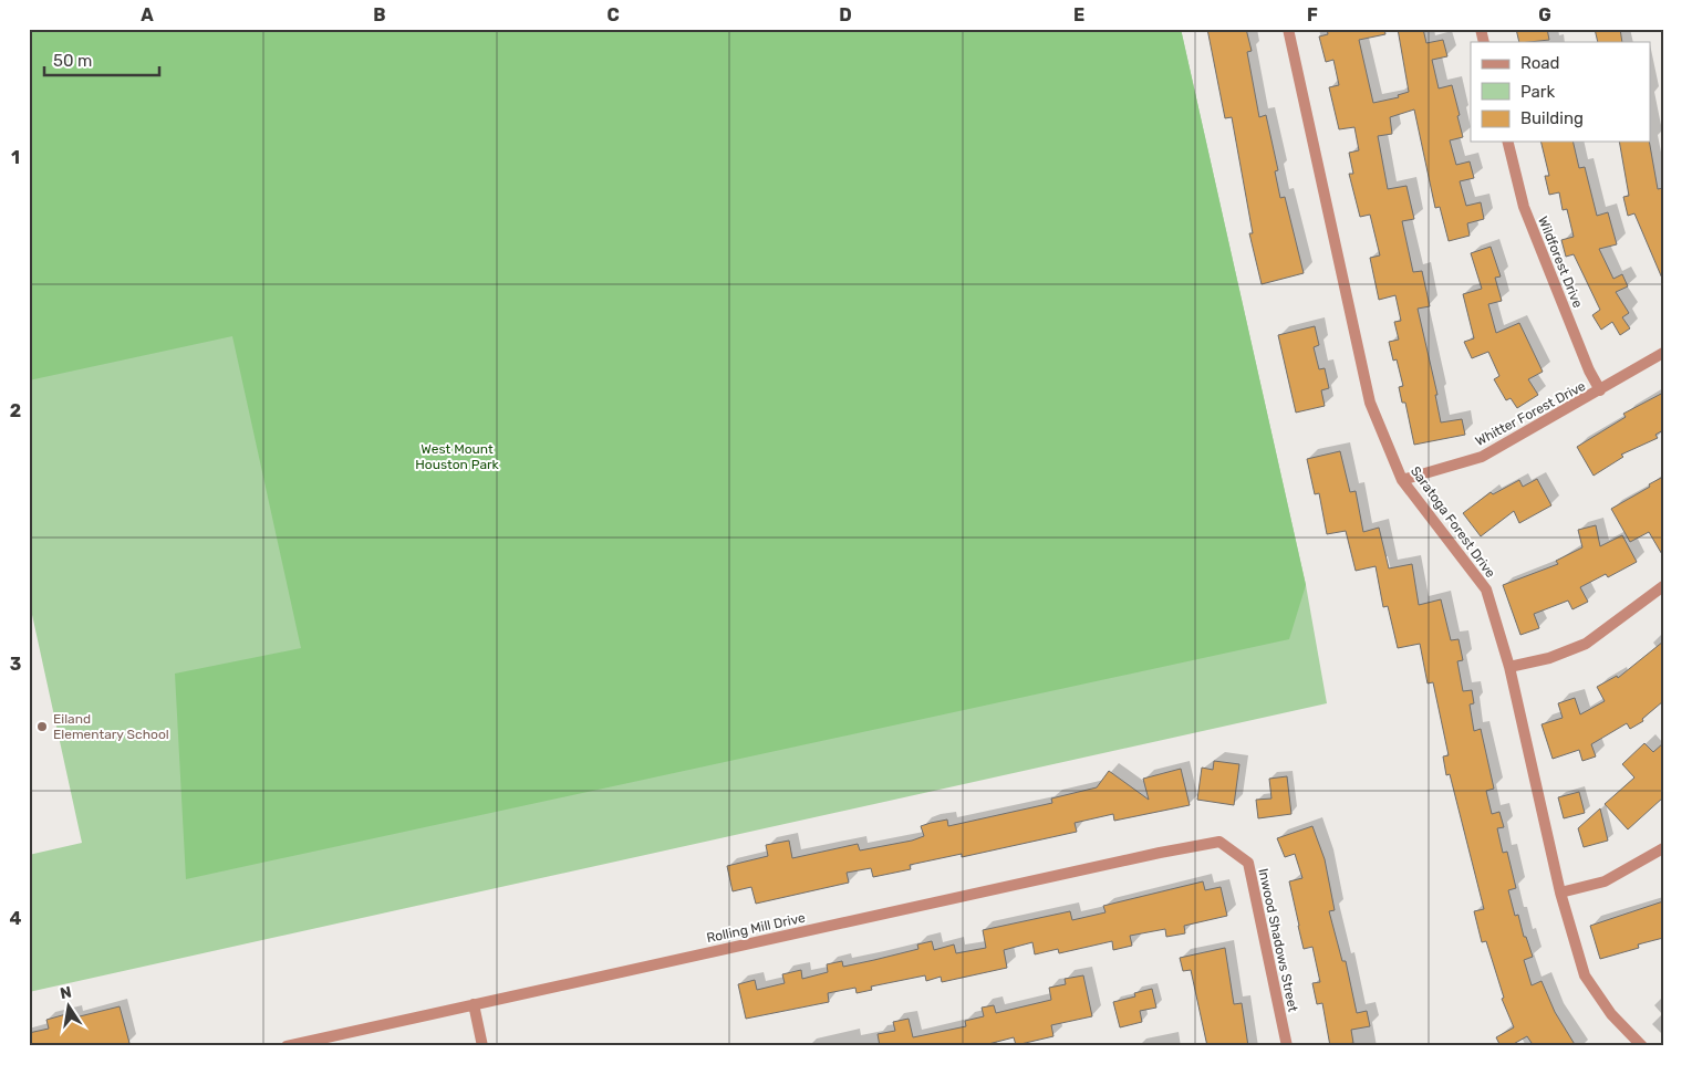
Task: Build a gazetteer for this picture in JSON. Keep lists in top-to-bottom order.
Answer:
{
  "streets": {
    "street": [
      "Wildforest Drive",
      "Whitter Forest Drive",
      "Saratoga Forest Drive",
      "Rolling Mill Drive",
      "Inwood Shadows Street"
    ]
  },
  "crossings": [
    ["Wildforest Drive", "Whitter Forest Drive"],
    ["Whitter Forest Drive", "Saratoga Forest Drive"],
    ["Rolling Mill Drive", "Inwood Shadows Street"]
  ],
  "parks": ["West Mount Houston Park"],
  "places": ["Eiland Elementary School"],
  "legend": ["Road", "Park", "Building"],
  "scale_bar": "50 m",
  "north": "top",
  "grid": {
    "columns": [
      "A",
      "B",
      "C",
      "D",
      "E",
      "F",
      "G"
    ],
    "rows": [
      "1",
      "2",
      "3",
      "4"
    ]
  }
}
